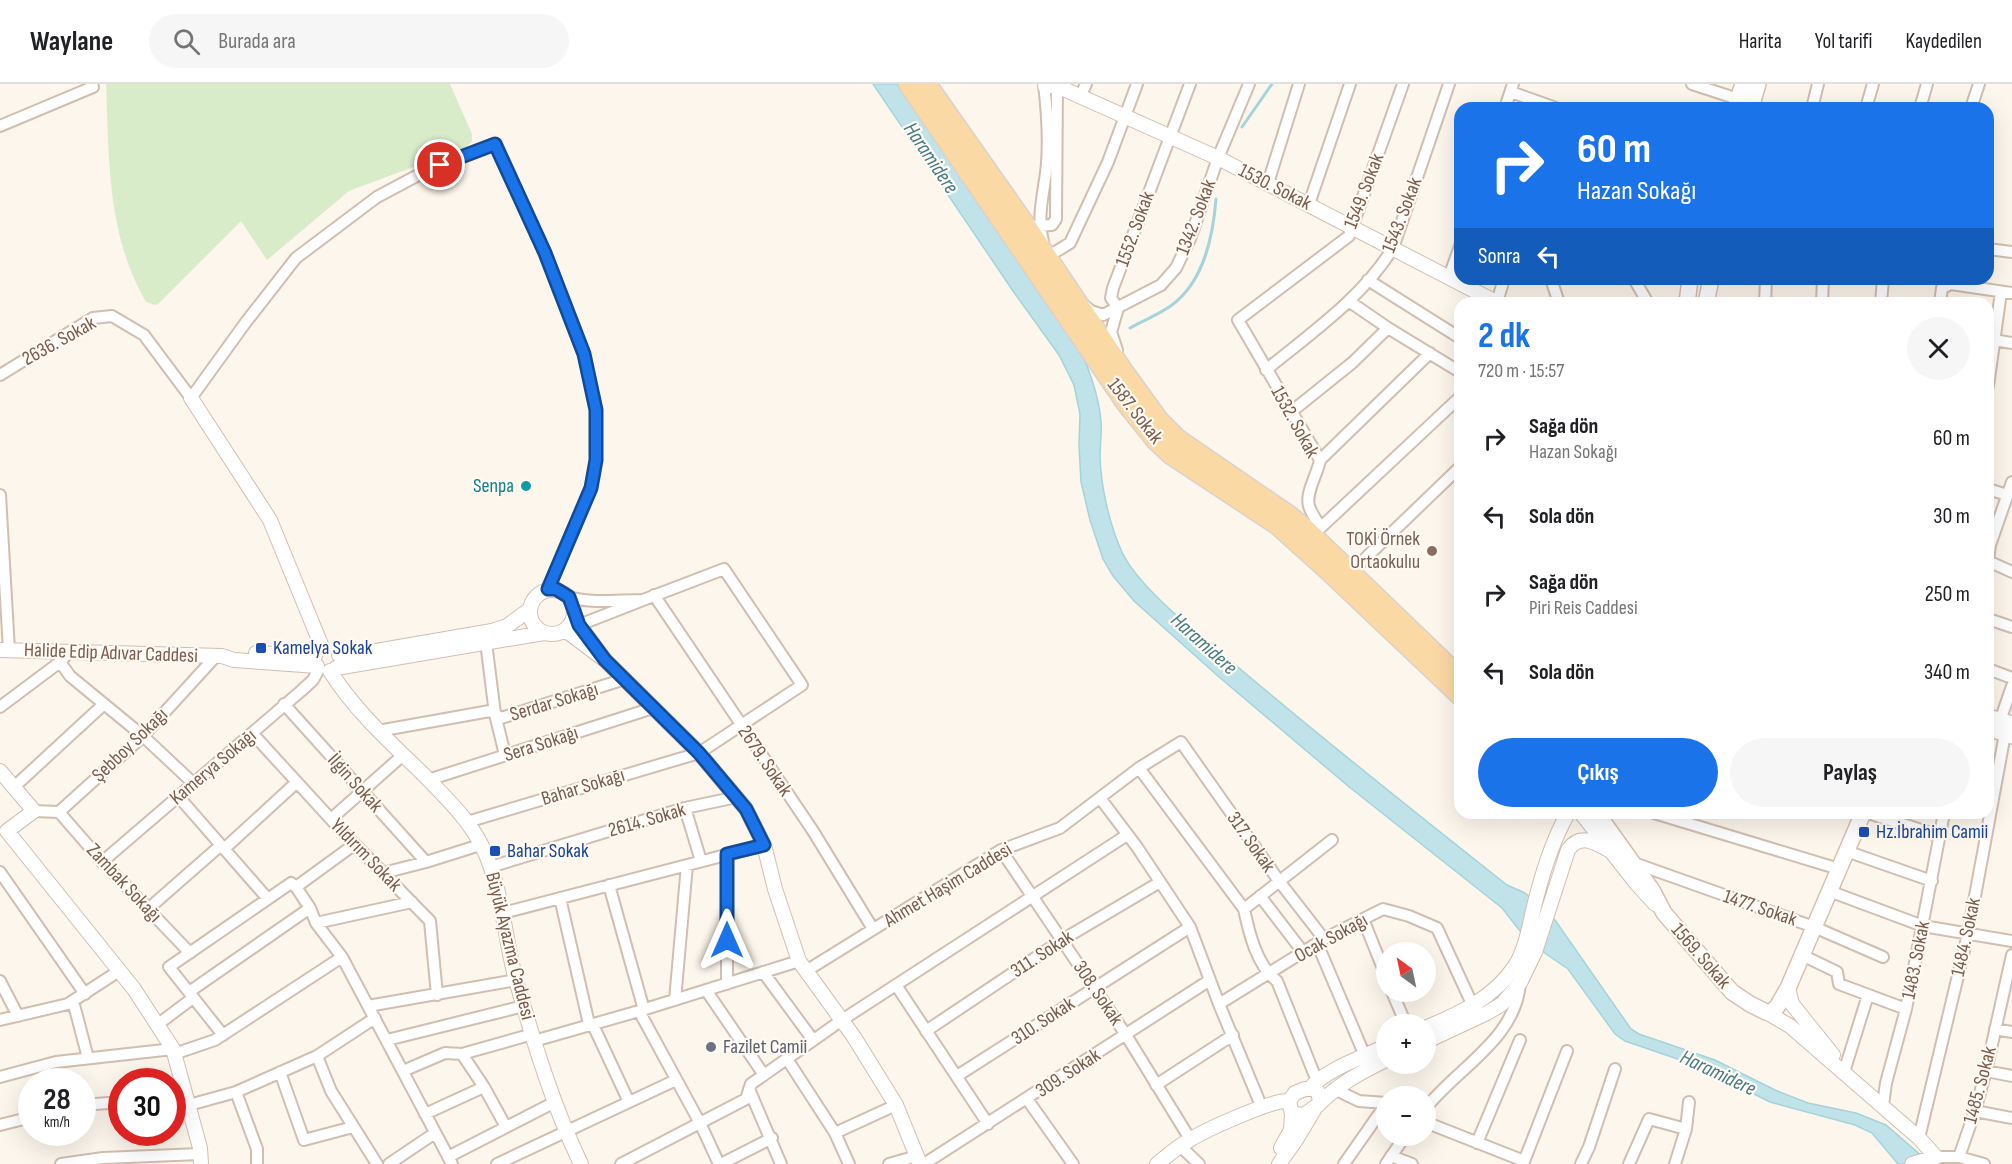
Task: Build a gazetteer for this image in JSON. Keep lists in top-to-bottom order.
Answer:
{
  "streets": {
    "main road": ["1587. Sokak", "1569. Sokak"],
    "street": [
      "1530. Sokak",
      "1549. Sokak",
      "1543. Sokak",
      "1342. Sokak",
      "1552. Sokak",
      "2636. Sokak",
      "1532. Sokak",
      "Halide Edip Adıvar Caddesi",
      "Serdar Sokağı",
      "Sera Sokağı",
      "Şebboy Sokağı",
      "2679. Sokak",
      "Kamerya Sokağı",
      "İlgin Sokak",
      "Bahar Sokağı",
      "2614. Sokak",
      "317. Sokak",
      "Yıldırım Sokak",
      "Zambak Sokağı",
      "Ahmet Haşim Caddesi",
      "1477. Sokak",
      "1484. Sokak",
      "Ocak Sokağı",
      "Büyük Ayazma Caddesi",
      "311. Sokak",
      "1483. Sokak",
      "308. Sokak",
      "310. Sokak",
      "309. Sokak",
      "1485. Sokak"
    ]
  },
  "crossings": [
    ["1530. Sokak", "1549. Sokak"],
    ["1530. Sokak", "1543. Sokak"],
    ["1530. Sokak", "1342. Sokak"],
    ["1530. Sokak", "1552. Sokak"],
    ["1549. Sokak", "1532. Sokak"],
    ["1543. Sokak", "1532. Sokak"],
    ["1342. Sokak", "1552. Sokak"],
    ["1342. Sokak", "1587. Sokak"],
    ["1552. Sokak", "1587. Sokak"],
    ["2636. Sokak", "Büyük Ayazma Caddesi"],
    ["1587. Sokak", "1532. Sokak"],
    ["Halide Edip Adıvar Caddesi", "Şebboy Sokağı"],
    ["Halide Edip Adıvar Caddesi", "Kamerya Sokağı"],
    ["Halide Edip Adıvar Caddesi", "Büyük Ayazma Caddesi"],
    ["Serdar Sokağı", "Büyük Ayazma Caddesi"],
    ["Sera Sokağı", "Büyük Ayazma Caddesi"],
    ["Şebboy Sokağı", "Zambak Sokağı"],
    ["2679. Sokak", "Bahar Sokağı"],
    ["2679. Sokak", "Ahmet Haşim Caddesi"],
    ["Kamerya Sokağı", "İlgin Sokak"],
    ["Kamerya Sokağı", "Yıldırım Sokak"],
    ["Kamerya Sokağı", "Zambak Sokağı"],
    ["Kamerya Sokağı", "Büyük Ayazma Caddesi"],
    ["Bahar Sokağı", "Büyük Ayazma Caddesi"],
    ["2614. Sokak", "Büyük Ayazma Caddesi"],
    ["317. Sokak", "Ahmet Haşim Caddesi"],
    ["317. Sokak", "Ocak Sokağı"],
    ["Ahmet Haşim Caddesi", "Büyük Ayazma Caddesi"],
    ["Ahmet Haşim Caddesi", "308. Sokak"],
    ["1484. Sokak", "1569. Sokak"],
    ["311. Sokak", "308. Sokak"],
    ["1569. Sokak", "1483. Sokak"],
    ["308. Sokak", "310. Sokak"],
    ["308. Sokak", "309. Sokak"]
  ],
  "water": ["Haramidere"],
  "places": {
    "other": ["Senpa", "TOKİ Örnek Ortaokulıu", "Fazilet Camii"],
    "transit": ["Kamelya Sokak", "Hz.İbrahim Camii", "Bahar Sokak"]
  },
  "north": "top left",
  "page": {
    "header": "Waylane",
    "search": "Burada ara",
    "nav": ["Harita", "Yol tarifi", "Kaydedilen"],
    "turn": ["60 m", "Hazan Sokağı"],
    "then": "Sonra",
    "heading": ["2 dk", "720 m · 15:57"],
    "list": [
      {
        "name": "Sağa dön",
        "note": "Hazan Sokağı",
        "value": "60 m"
      },
      {
        "name": "Sola dön",
        "value": "30 m"
      },
      {
        "name": "Sağa dön",
        "note": "Piri Reis Caddesi",
        "value": "250 m"
      },
      {
        "name": "Sola dön",
        "value": "340 m"
      }
    ],
    "buttons": ["Çıkış", "Paylaş"],
    "map_buttons": ["+", "−"],
    "speed": "28 km/h",
    "limit": "30"
  }
}
